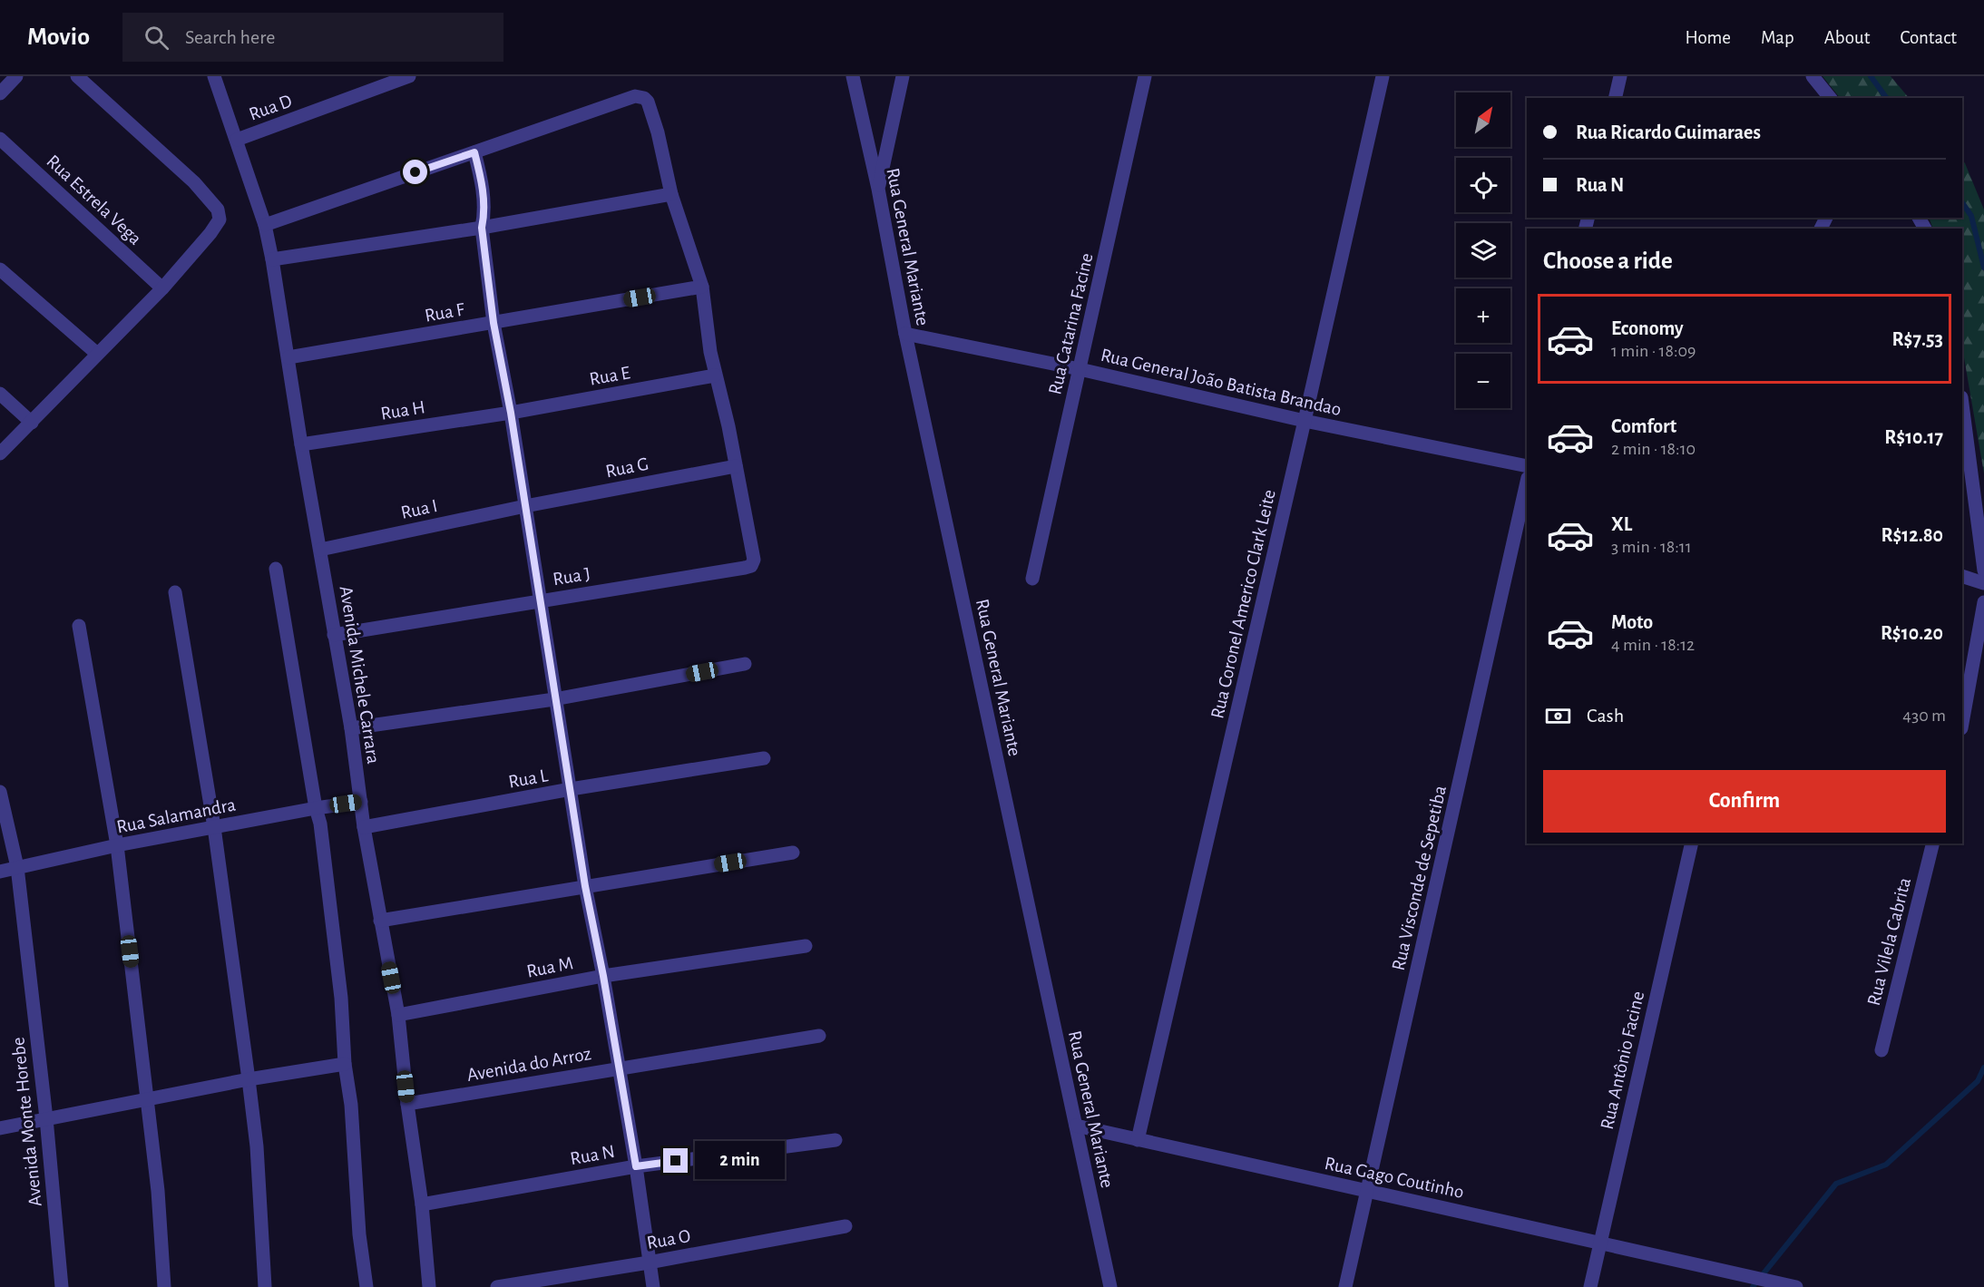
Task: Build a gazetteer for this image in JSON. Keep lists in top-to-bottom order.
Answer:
{
  "streets": {
    "street": [
      "Rua D",
      "Rua Estrela Vega",
      "Rua General Mariante",
      "Rua F",
      "Rua Catarina Facine",
      "Rua E",
      "Rua General João Batista Brandao",
      "Rua H",
      "Rua G",
      "Rua I",
      "Rua J",
      "Rua Coronel Americo Clark Leite",
      "Avenida Michele Carrara",
      "Rua L",
      "Rua Salamandra",
      "Rua Visconde de Sepetiba",
      "Rua Vilela Cabrita",
      "Rua M",
      "Rua Antônio Facine",
      "Avenida do Arroz",
      "Avenida Monte Horebe",
      "Rua N",
      "Rua Gago Coutinho",
      "Rua O"
    ]
  },
  "crossings": [
    ["Rua D", "Avenida Michele Carrara"],
    ["Rua General Mariante", "Rua General João Batista Brandao"],
    ["Rua General Mariante", "Rua Gago Coutinho"],
    ["Rua F", "Avenida Michele Carrara"],
    ["Rua Catarina Facine", "Rua General João Batista Brandao"],
    ["Rua E", "Rua H"],
    ["Rua General João Batista Brandao", "Rua Coronel Americo Clark Leite"],
    ["Rua H", "Avenida Michele Carrara"],
    ["Rua G", "Rua I"],
    ["Rua G", "Rua J"],
    ["Rua I", "Avenida Michele Carrara"],
    ["Rua J", "Avenida Michele Carrara"],
    ["Rua Coronel Americo Clark Leite", "Rua Gago Coutinho"],
    ["Avenida Michele Carrara", "Rua L"],
    ["Avenida Michele Carrara", "Rua Salamandra"],
    ["Avenida Michele Carrara", "Rua M"],
    ["Avenida Michele Carrara", "Avenida do Arroz"],
    ["Avenida Michele Carrara", "Rua N"],
    ["Rua Salamandra", "Avenida Monte Horebe"],
    ["Rua Visconde de Sepetiba", "Rua Gago Coutinho"],
    ["Rua Antônio Facine", "Rua Gago Coutinho"]
  ],
  "north": "top right",
  "page": {
    "header": "Movio",
    "search": "Search here",
    "nav": [
      "Home",
      "Map",
      "About",
      "Contact"
    ],
    "map_buttons": ["+", "−"],
    "banner": ["Rua Ricardo Guimaraes", "Rua N"],
    "heading": "Choose a ride",
    "list": [
      {
        "name": "Economy",
        "note": "1 min · 18:09",
        "value": "R$7.53"
      },
      {
        "name": "Comfort",
        "note": "2 min · 18:10",
        "value": "R$10.17"
      },
      {
        "name": "XL",
        "note": "3 min · 18:11",
        "value": "R$12.80"
      },
      {
        "name": "Moto",
        "note": "4 min · 18:12",
        "value": "R$10.20"
      }
    ],
    "pay": ["Cash", "430 m"],
    "buttons": "Confirm",
    "bubble": "2 min"
  }
}
